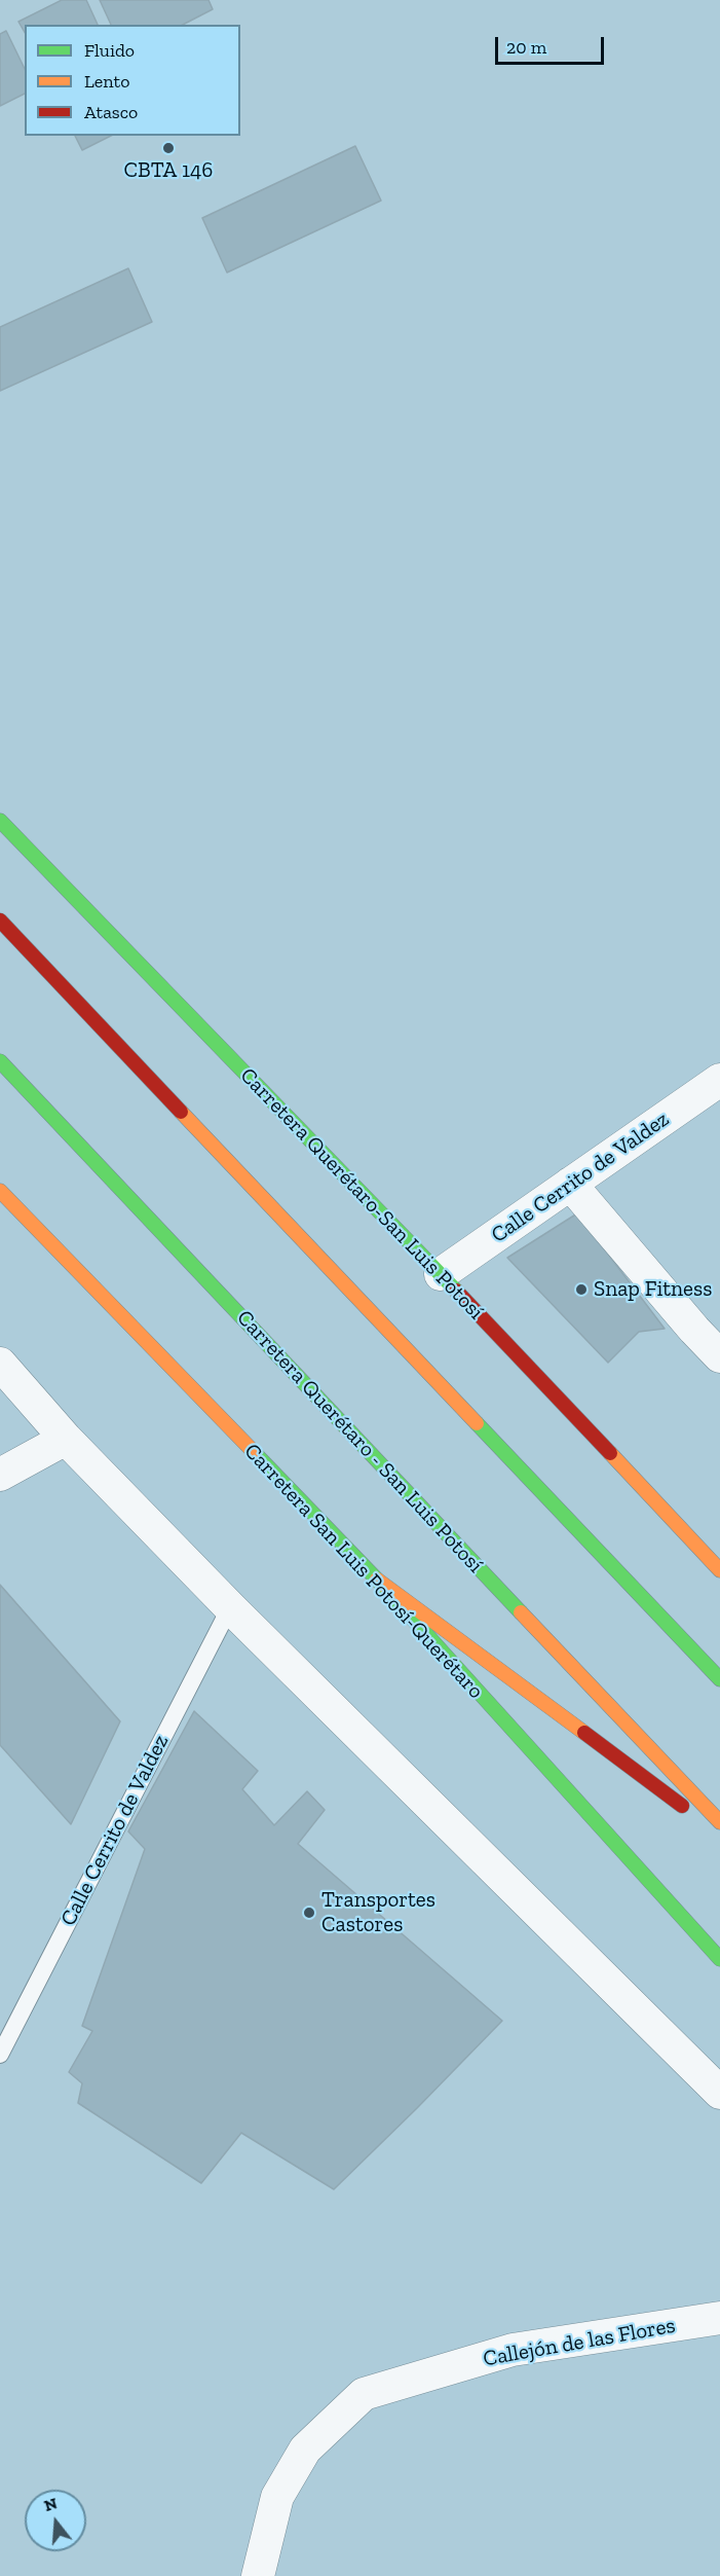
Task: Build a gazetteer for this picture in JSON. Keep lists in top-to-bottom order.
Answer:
{
  "streets": {
    "main road": ["Carretera Querétaro-San Luis Potosí", "Carretera Querétaro - San Luis Potosí", "Carretera San Luis Potosí-Querétaro"],
    "street": ["Calle Cerrito de Valdez", "Callejón de las Flores"]
  },
  "crossings": [
    ["Calle Cerrito de Valdez", "Carretera Querétaro-San Luis Potosí"]
  ],
  "places": ["CBTA 146", "Snap Fitness", "Transportes Castores"],
  "legend": ["Fluido", "Lento", "Atasco"],
  "scale_bar": "20 m",
  "north": "top"
}
